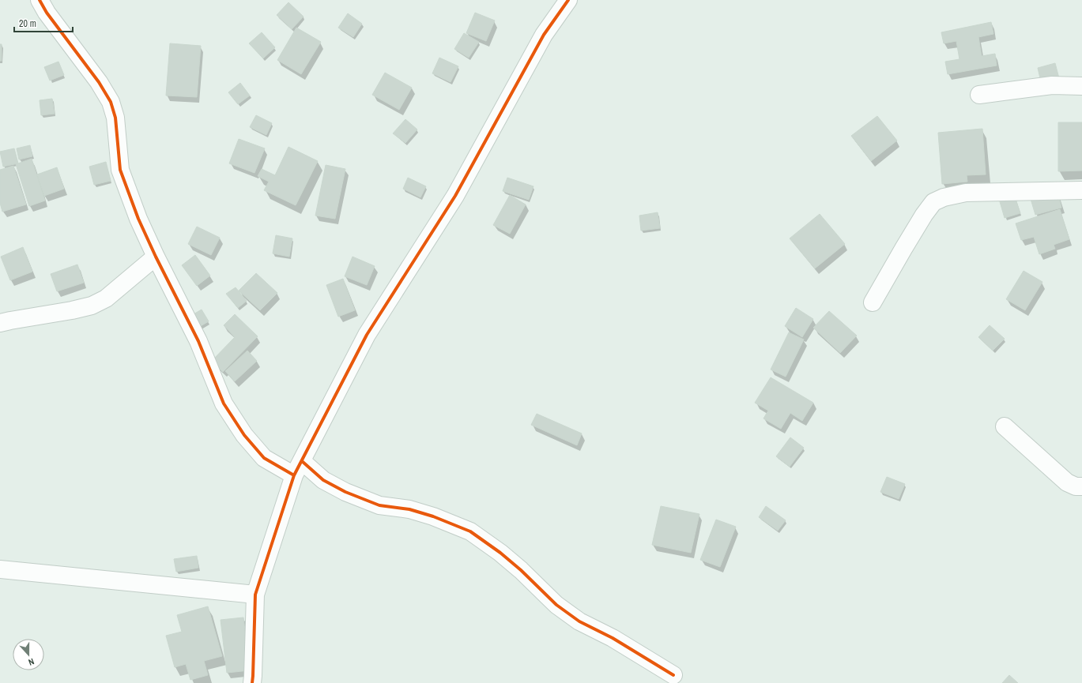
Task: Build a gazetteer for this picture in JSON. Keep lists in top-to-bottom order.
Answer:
{
  "scale_bar": "20 m",
  "north": "bottom"
}
